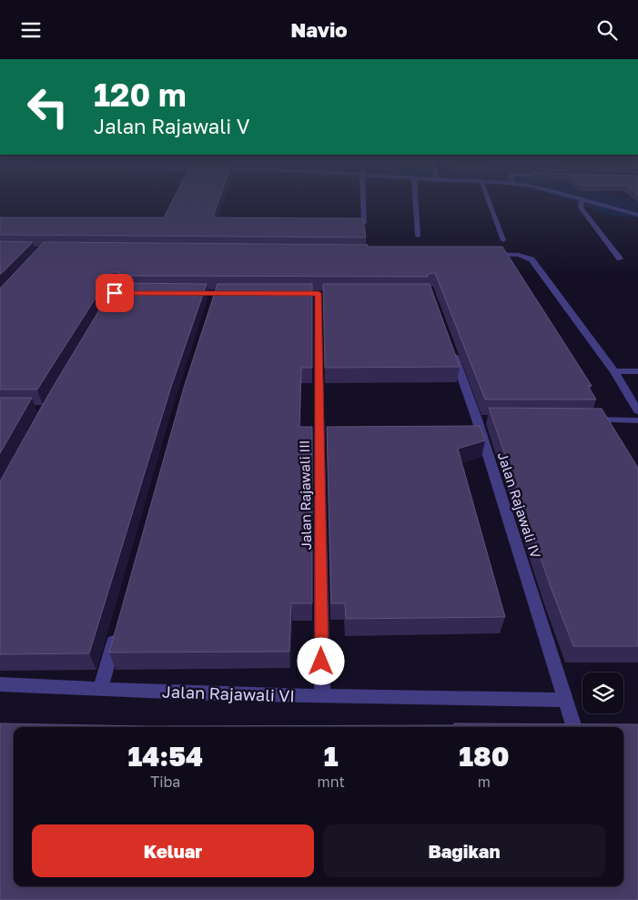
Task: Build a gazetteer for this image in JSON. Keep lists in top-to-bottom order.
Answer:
{
  "streets": {
    "street": ["Jalan Rajawali III", "Jalan Rajawali IV", "Jalan Rajawali VI"]
  },
  "crossings": [
    ["Jalan Rajawali III", "Jalan Rajawali VI"],
    ["Jalan Rajawali IV", "Jalan Rajawali VI"]
  ],
  "page": {
    "header": "Navio",
    "turn": ["120 m", "Jalan Rajawali V"],
    "eta": [
      "14:54",
      "Tiba",
      "1",
      "mnt",
      "180",
      "m"
    ],
    "buttons": ["Keluar", "Bagikan"]
  }
}
